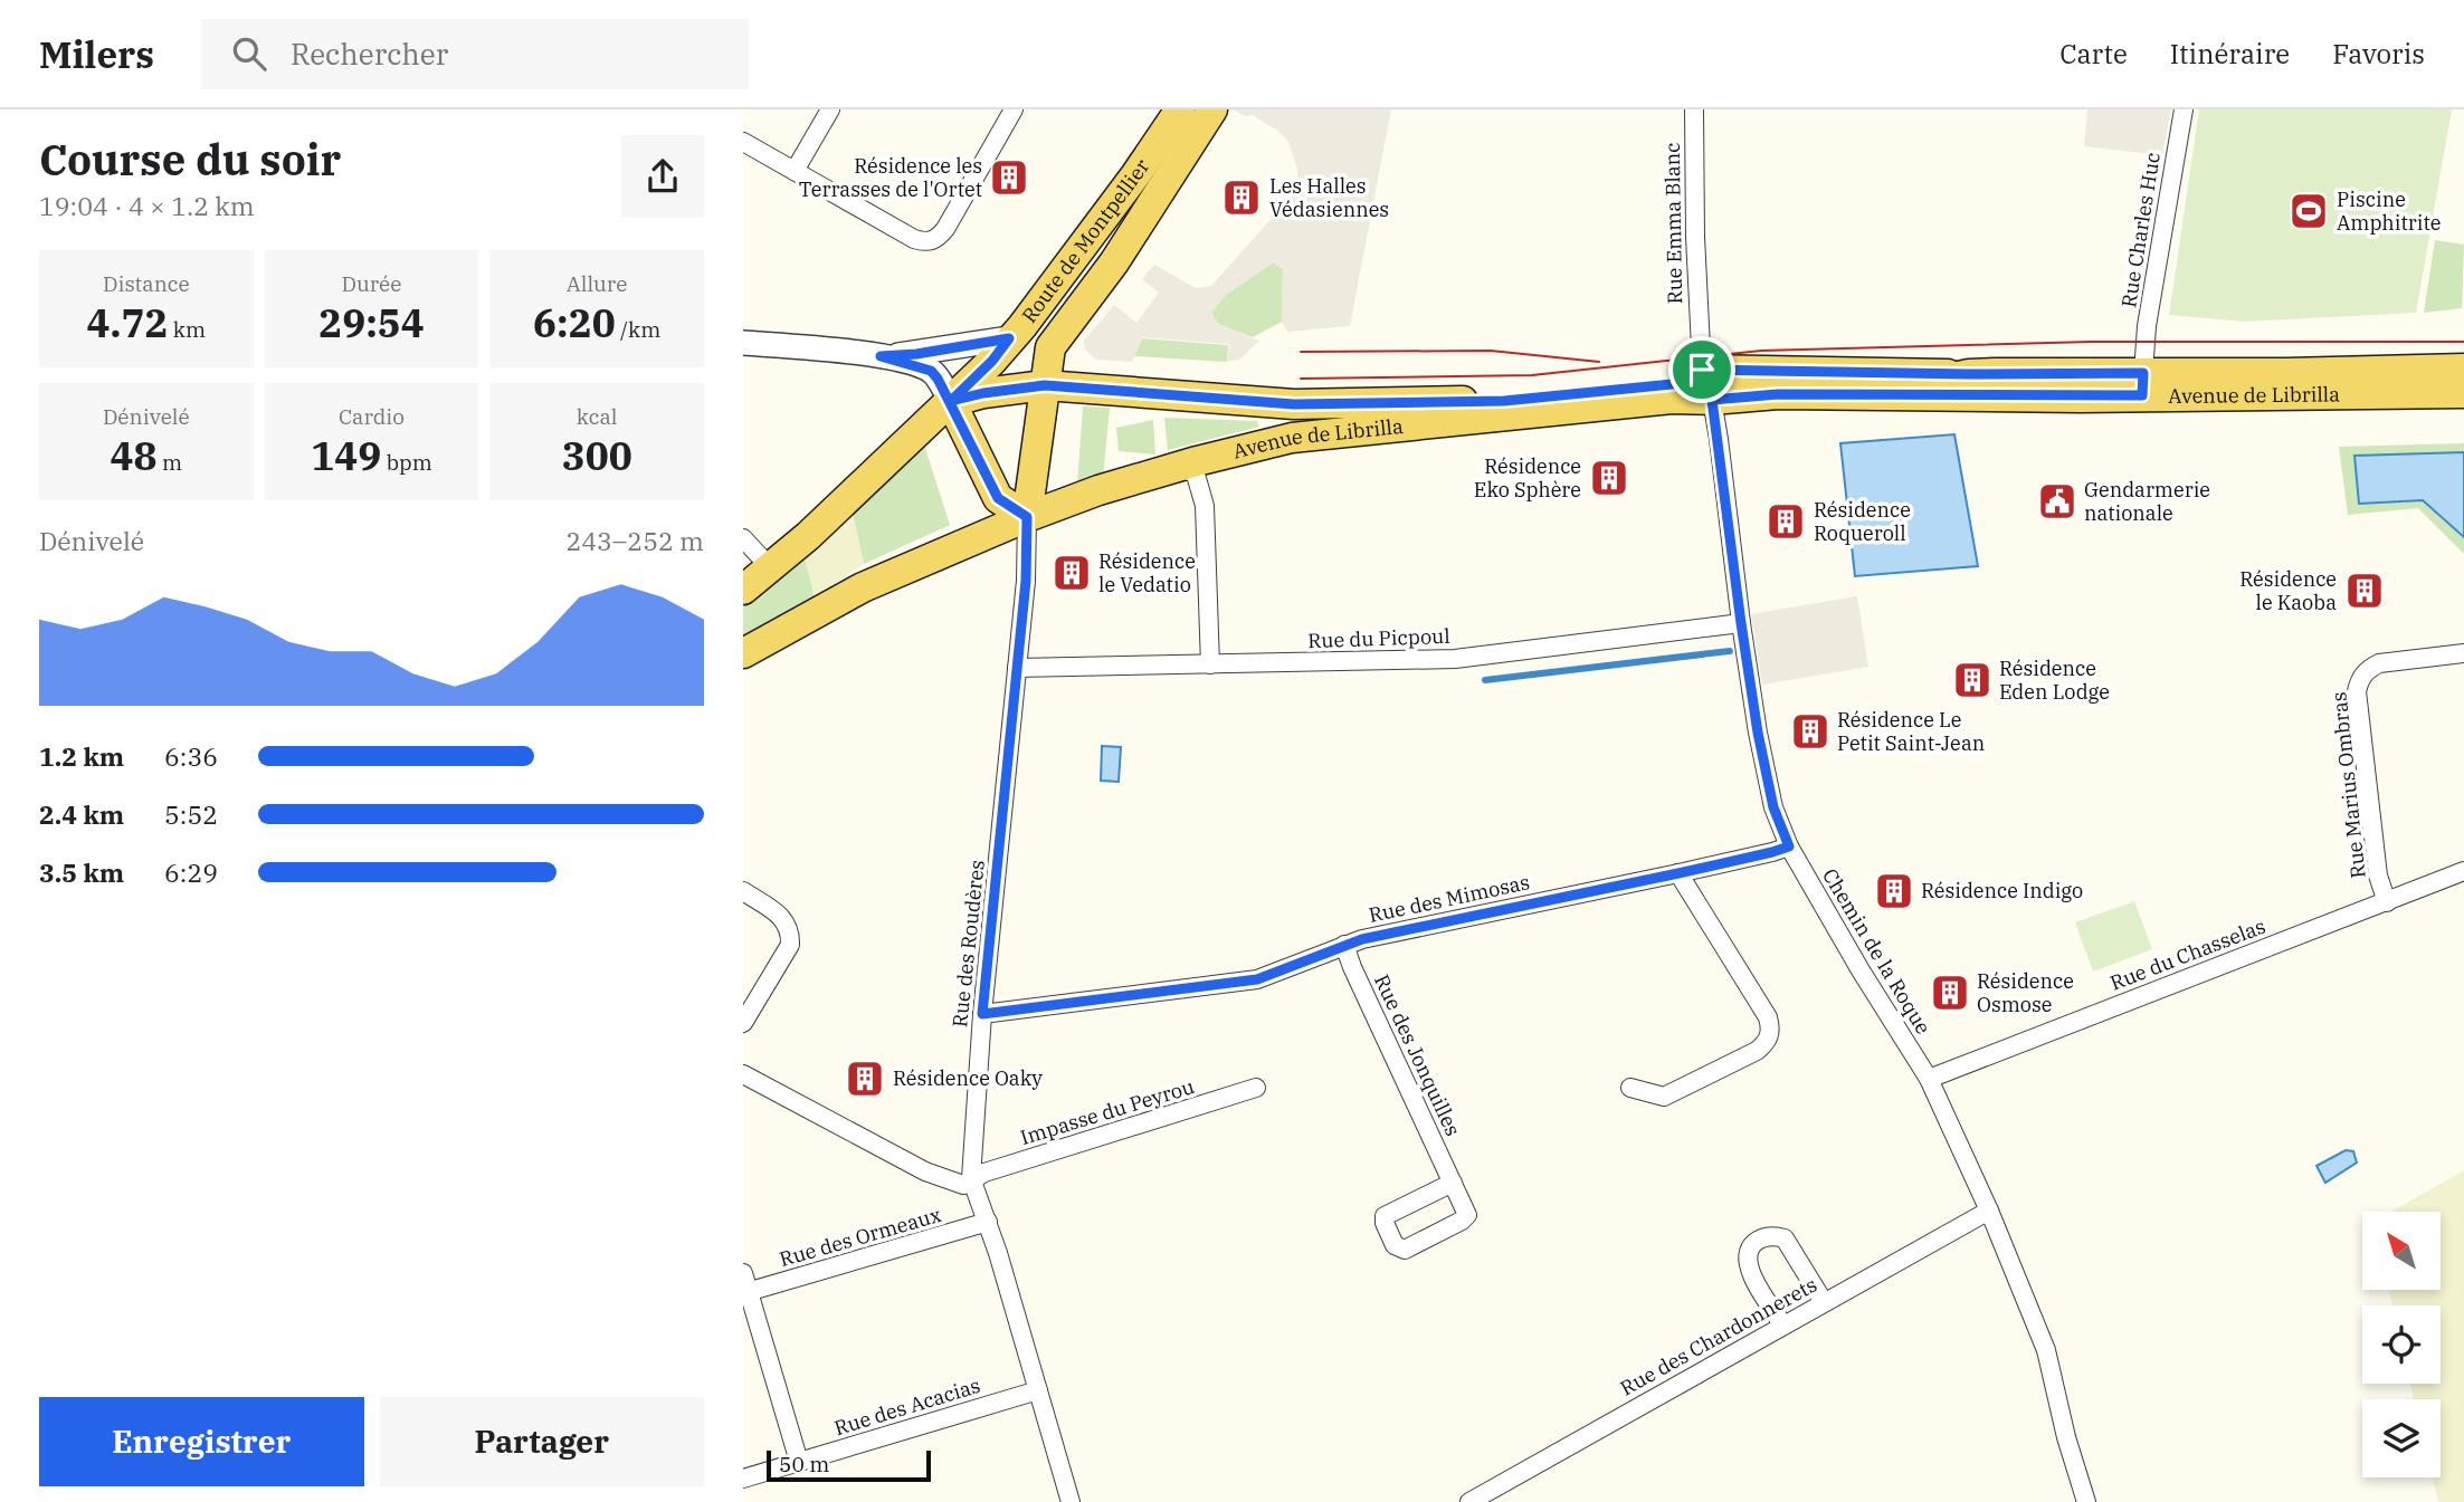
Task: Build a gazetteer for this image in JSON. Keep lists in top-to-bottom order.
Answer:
{
  "streets": {
    "main road": ["Route de Montpellier", "Avenue de Librilla"],
    "street": [
      "Rue Emma Blanc",
      "Rue Charles Huc",
      "Rue du Picpoul",
      "Rue Marius Ombras",
      "Rue des Mimosas",
      "Rue des Roudères",
      "Chemin de la Roque",
      "Rue du Chasselas",
      "Rue des Jonquilles",
      "Impasse du Peyrou",
      "Rue des Ormeaux",
      "Rue des Chardonnerets",
      "Rue des Acacias"
    ]
  },
  "crossings": [
    ["Rue Emma Blanc", "Avenue de Librilla"],
    ["Rue Emma Blanc", "Chemin de la Roque"],
    ["Rue Charles Huc", "Avenue de Librilla"],
    ["Route de Montpellier", "Avenue de Librilla"],
    ["Avenue de Librilla", "Rue des Roudères"],
    ["Avenue de Librilla", "Chemin de la Roque"],
    ["Rue du Picpoul", "Rue des Roudères"],
    ["Rue du Picpoul", "Chemin de la Roque"],
    ["Rue Marius Ombras", "Rue du Chasselas"],
    ["Rue des Mimosas", "Rue des Roudères"],
    ["Rue des Mimosas", "Chemin de la Roque"],
    ["Rue des Mimosas", "Rue des Jonquilles"],
    ["Rue des Roudères", "Impasse du Peyrou"],
    ["Rue des Roudères", "Rue des Ormeaux"],
    ["Rue des Roudères", "Rue des Acacias"],
    ["Chemin de la Roque", "Rue du Chasselas"],
    ["Chemin de la Roque", "Rue des Chardonnerets"]
  ],
  "places": {
    "building": [
      "Résidence les Terrasses de l'Ortet",
      "Les Halles Védasiennes",
      "Résidence Eko Sphère",
      "Résidence Roqueroll",
      "Résidence le Vedatio",
      "Résidence le Kaoba",
      "Résidence Eden Lodge",
      "Résidence Le Petit Saint-Jean",
      "Résidence Indigo",
      "Résidence Osmose",
      "Résidence Oaky"
    ],
    "sports": ["Piscine Amphitrite"],
    "public building": ["Gendarmerie nationale"]
  },
  "scale_bar": "50 m",
  "north": "top left",
  "page": {
    "header": "Milers",
    "search": "Rechercher",
    "nav": ["Carte", "Itinéraire", "Favoris"],
    "heading": ["Course du soir", "19:04 · 4 × 1.2 km"],
    "stats": [
      ["Distance", "4.72 km"],
      ["Durée", "29:54"],
      ["Allure", "6:20 /km"],
      ["Dénivelé", "48 m"],
      ["Cardio", "149 bpm"],
      ["kcal", "300"]
    ],
    "chart": ["Dénivelé", "243–252 m"],
    "list": [
      {
        "name": "1.2 km",
        "note": "6:36"
      },
      {
        "name": "2.4 km",
        "note": "5:52"
      },
      {
        "name": "3.5 km",
        "note": "6:29"
      }
    ],
    "buttons": ["Enregistrer", "Partager"],
    "scale": "50 m"
  }
}
